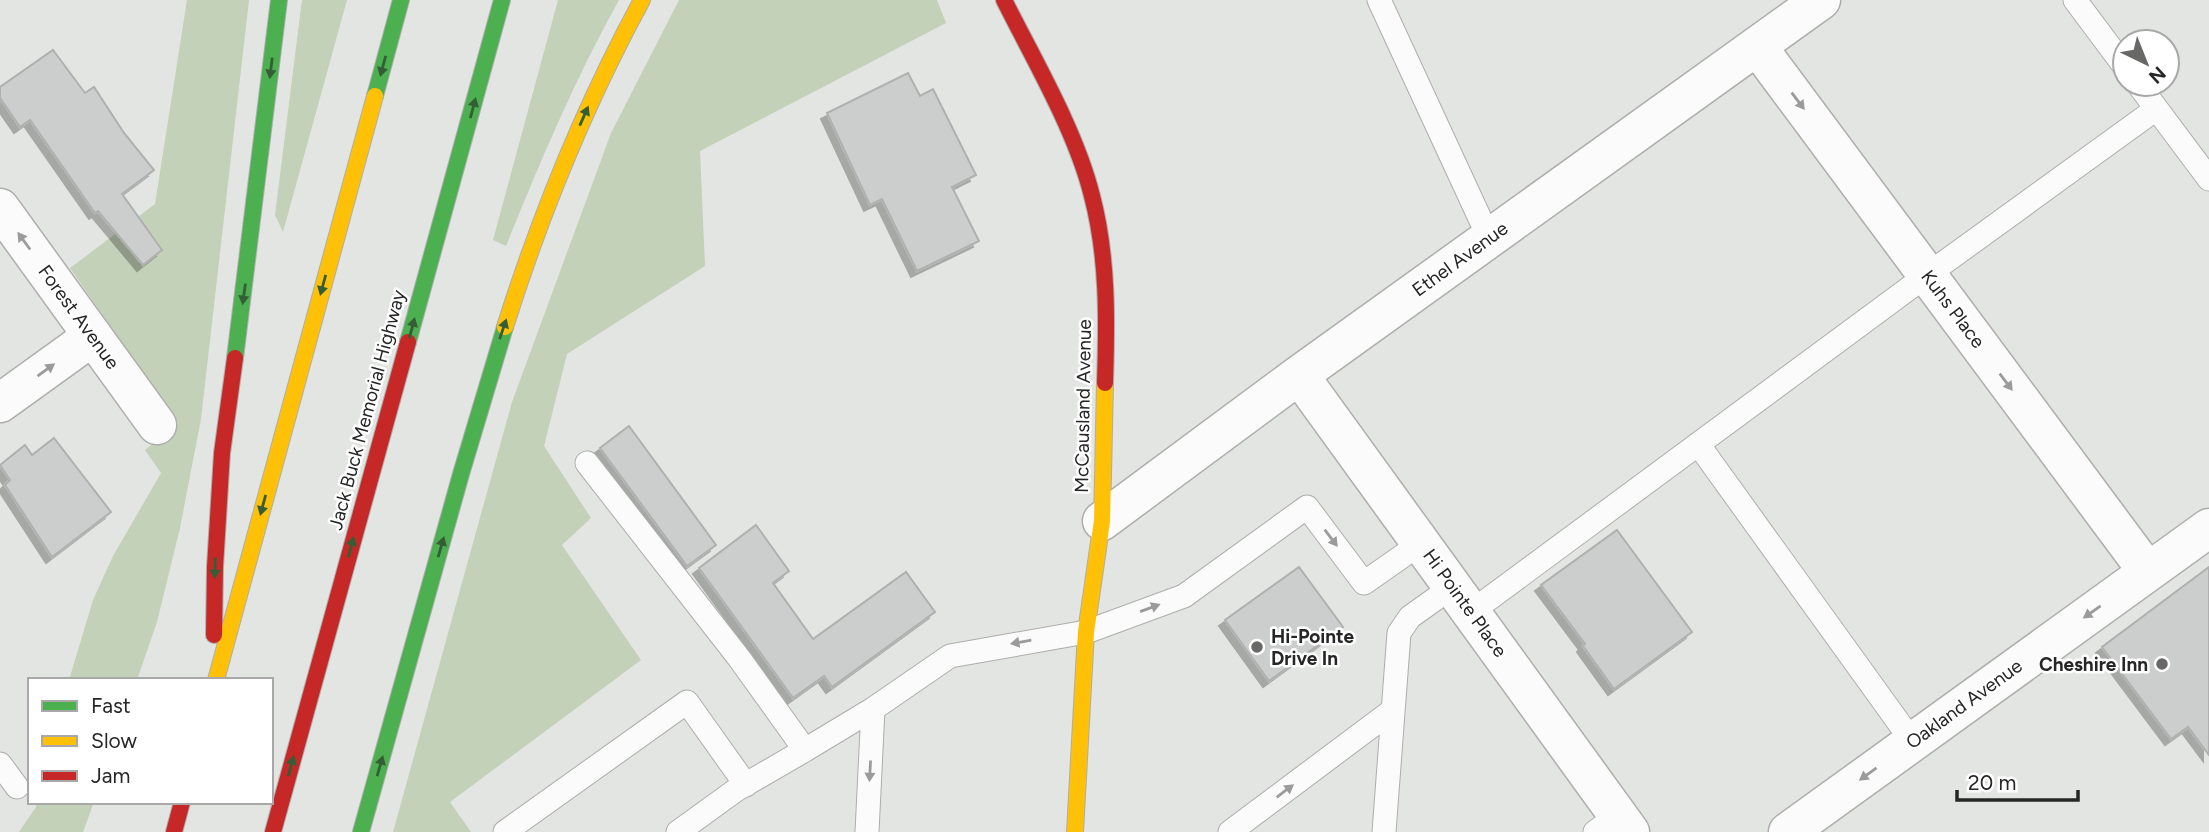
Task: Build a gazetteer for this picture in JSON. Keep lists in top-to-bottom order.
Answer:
{
  "streets": {
    "main road": ["McCausland Avenue", "Jack Buck Memorial Highway"],
    "street": [
      "Ethel Avenue",
      "Kuhs Place",
      "Forest Avenue",
      "Hi Pointe Place",
      "Oakland Avenue"
    ]
  },
  "crossings": [
    ["Ethel Avenue", "Kuhs Place"],
    ["Ethel Avenue", "McCausland Avenue"],
    ["Ethel Avenue", "Hi Pointe Place"],
    ["Kuhs Place", "Oakland Avenue"]
  ],
  "one_way": ["Kuhs Place", "Forest Avenue", "Oakland Avenue"],
  "places": ["Hi-Pointe Drive In", "Cheshire Inn"],
  "legend": ["Fast", "Slow", "Jam"],
  "scale_bar": "20 m",
  "north": "bottom right"
}
